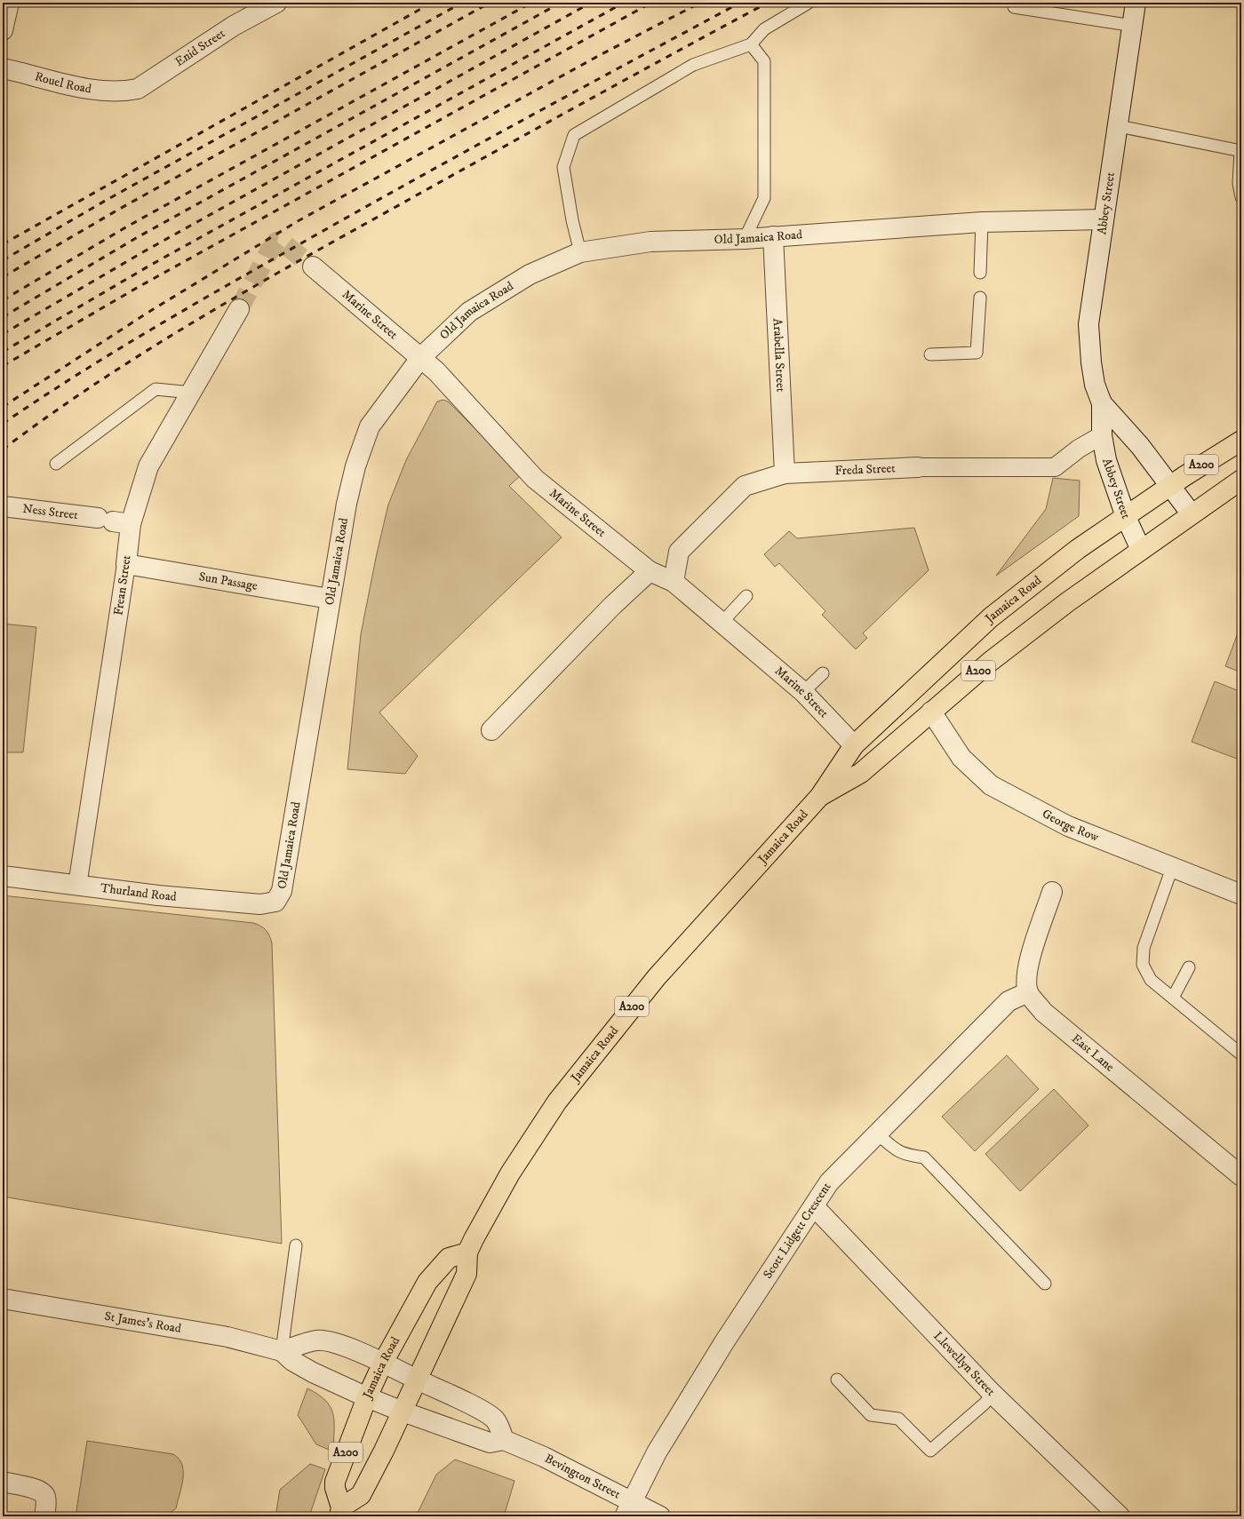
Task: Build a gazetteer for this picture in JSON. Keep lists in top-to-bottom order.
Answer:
{
  "streets": {
    "main road": ["A200", "Jamaica Road"],
    "street": [
      "Enid Street",
      "Rouel Road",
      "Abbey Street",
      "Old Jamaica Road",
      "Marine Street",
      "Arabella Street",
      "Freda Street",
      "Ness Street",
      "Sun Passage",
      "Frean Street",
      "George Row",
      "Thurland Road",
      "East Lane",
      "Scott Lidgett Crescent",
      "St James's Road",
      "Llewellyn Street",
      "Bevington Street"
    ]
  },
  "crossings": [
    ["Enid Street", "Rouel Road"],
    ["Abbey Street", "Old Jamaica Road"],
    ["Abbey Street", "Freda Street"],
    ["Abbey Street", "Jamaica Road"],
    ["Old Jamaica Road", "Marine Street"],
    ["Old Jamaica Road", "Arabella Street"],
    ["Old Jamaica Road", "Sun Passage"],
    ["Old Jamaica Road", "Thurland Road"],
    ["Marine Street", "Freda Street"],
    ["Marine Street", "Jamaica Road"],
    ["Arabella Street", "Freda Street"],
    ["Ness Street", "Frean Street"],
    ["Sun Passage", "Frean Street"],
    ["Frean Street", "Thurland Road"],
    ["Jamaica Road", "George Row"],
    ["Jamaica Road", "St James's Road"],
    ["East Lane", "Scott Lidgett Crescent"],
    ["Scott Lidgett Crescent", "Llewellyn Street"],
    ["Scott Lidgett Crescent", "Bevington Street"]
  ]
}
